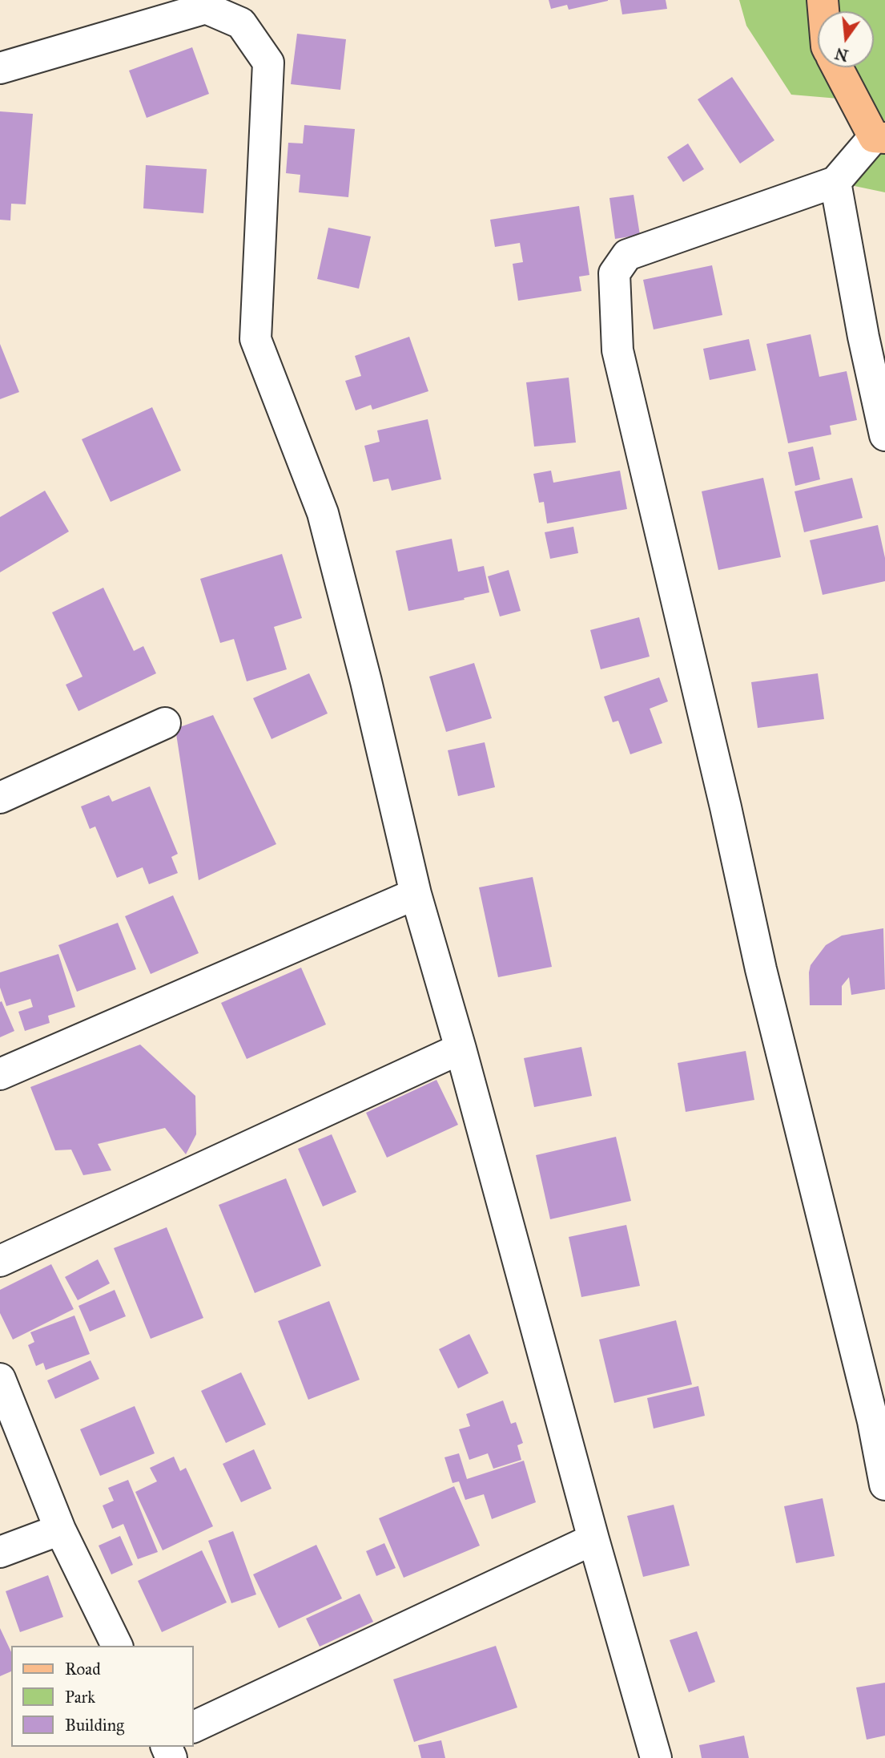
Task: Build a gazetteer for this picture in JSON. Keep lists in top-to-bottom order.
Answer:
{
  "legend": ["Road", "Park", "Building"],
  "north": "bottom"
}
